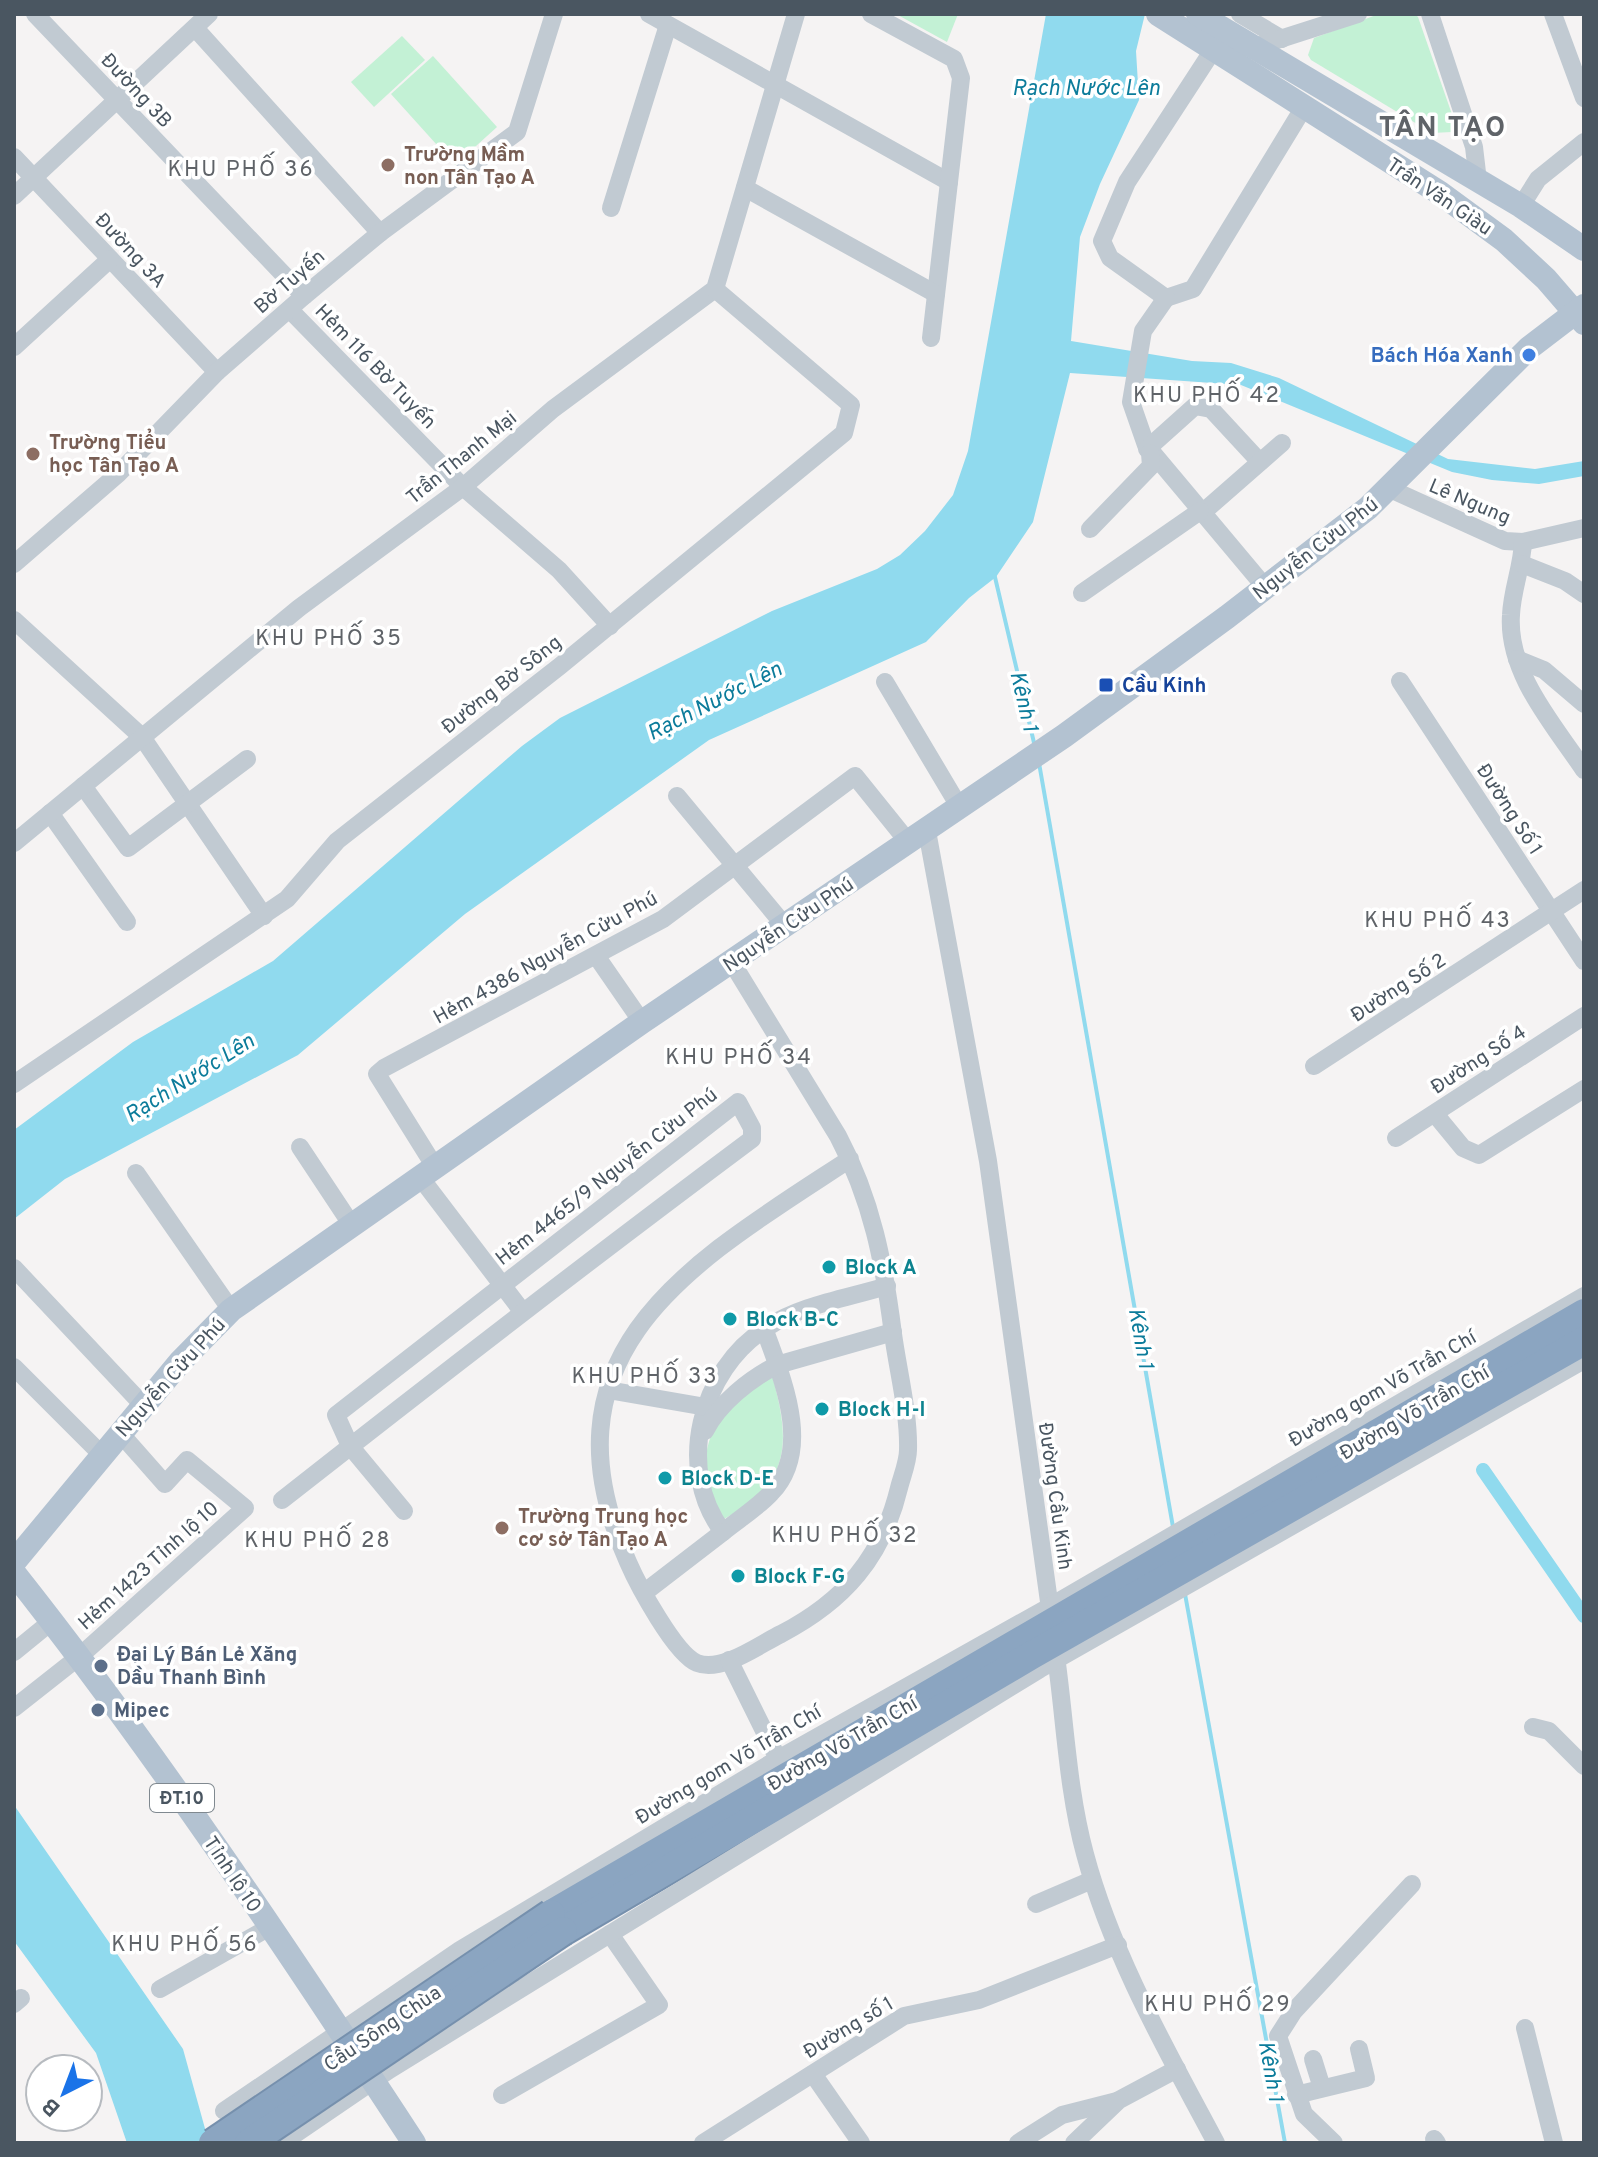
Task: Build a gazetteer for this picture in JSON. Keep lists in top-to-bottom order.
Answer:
{
  "streets": {
    "highway": ["Đường Võ Trần Chí", "Cầu Sông Chùa"],
    "main road": [
      "Trần Văn Giàu",
      "Nguyễn Cửu Phú",
      "ĐT.10",
      "Tỉnh lộ 10"
    ],
    "street": [
      "Đường 3B",
      "Đường 3A",
      "Bờ Tuyến",
      "Hẻm 116 Bờ Tuyến",
      "Trần Thanh Mại",
      "Lê Ngung",
      "Đường Bờ Sông",
      "Đường Số 1",
      "Hẻm 4386 Nguyễn Cửu Phú",
      "Đường Số 2",
      "Đường Số 4",
      "Hẻm 4465/9 Nguyễn Cửu Phú",
      "Đường gom Võ Trần Chí",
      "Đường Cầu Kinh",
      "Hẻm 1423 Tỉnh lộ 10",
      "Đường số 1"
    ]
  },
  "crossings": [
    ["Đường 3B", "Bờ Tuyến"],
    ["Trần Văn Giàu", "Nguyễn Cửu Phú"],
    ["Đường 3A", "Bờ Tuyến"],
    ["Bờ Tuyến", "Hẻm 116 Bờ Tuyến"],
    ["Hẻm 116 Bờ Tuyến", "Trần Thanh Mại"],
    ["Hẻm 116 Bờ Tuyến", "Đường Bờ Sông"],
    ["Trần Thanh Mại", "Đường Bờ Sông"],
    ["Lê Ngung", "Nguyễn Cửu Phú"],
    ["Nguyễn Cửu Phú", "Hẻm 4386 Nguyễn Cửu Phú"],
    ["Nguyễn Cửu Phú", "Đường Cầu Kinh"],
    ["Nguyễn Cửu Phú", "Hẻm 1423 Tỉnh lộ 10"],
    ["Đường Số 1", "Đường Số 2"],
    ["Hẻm 4386 Nguyễn Cửu Phú", "Đường Cầu Kinh"],
    ["Đường gom Võ Trần Chí", "Đường Võ Trần Chí"],
    ["Đường gom Võ Trần Chí", "Đường Cầu Kinh"],
    ["Đường gom Võ Trần Chí", "Tỉnh lộ 10"],
    ["Đường Võ Trần Chí", "Đường Cầu Kinh"],
    ["Đường Võ Trần Chí", "Cầu Sông Chùa"],
    ["Đường Cầu Kinh", "Đường số 1"],
    ["Hẻm 1423 Tỉnh lộ 10", "Tỉnh lộ 10"]
  ],
  "districts": [
    "TÂN TẠO",
    "KHU PHỐ 36",
    "KHU PHỐ 42",
    "KHU PHỐ 35",
    "KHU PHỐ 43",
    "KHU PHỐ 34",
    "KHU PHỐ 33",
    "KHU PHỐ 32",
    "KHU PHỐ 28",
    "KHU PHỐ 56",
    "KHU PHỐ 29"
  ],
  "water": ["Rạch Nước Lên", "Kênh 1"],
  "places": {
    "other": [
      "Trường Mầm non Tân Tạo A",
      "Bách Hóa Xanh",
      "Trường Tiểu học Tân Tạo A",
      "Block A",
      "Block B-C",
      "Block H-I",
      "Block D-E",
      "Trường Trung học cơ sở Tân Tạo A",
      "Block F-G",
      "Đại Lý Bán Lẻ Xăng Dầu Thanh Bình",
      "Mipec"
    ],
    "transit": ["Cầu Kinh"]
  },
  "north": "bottom left"
}
